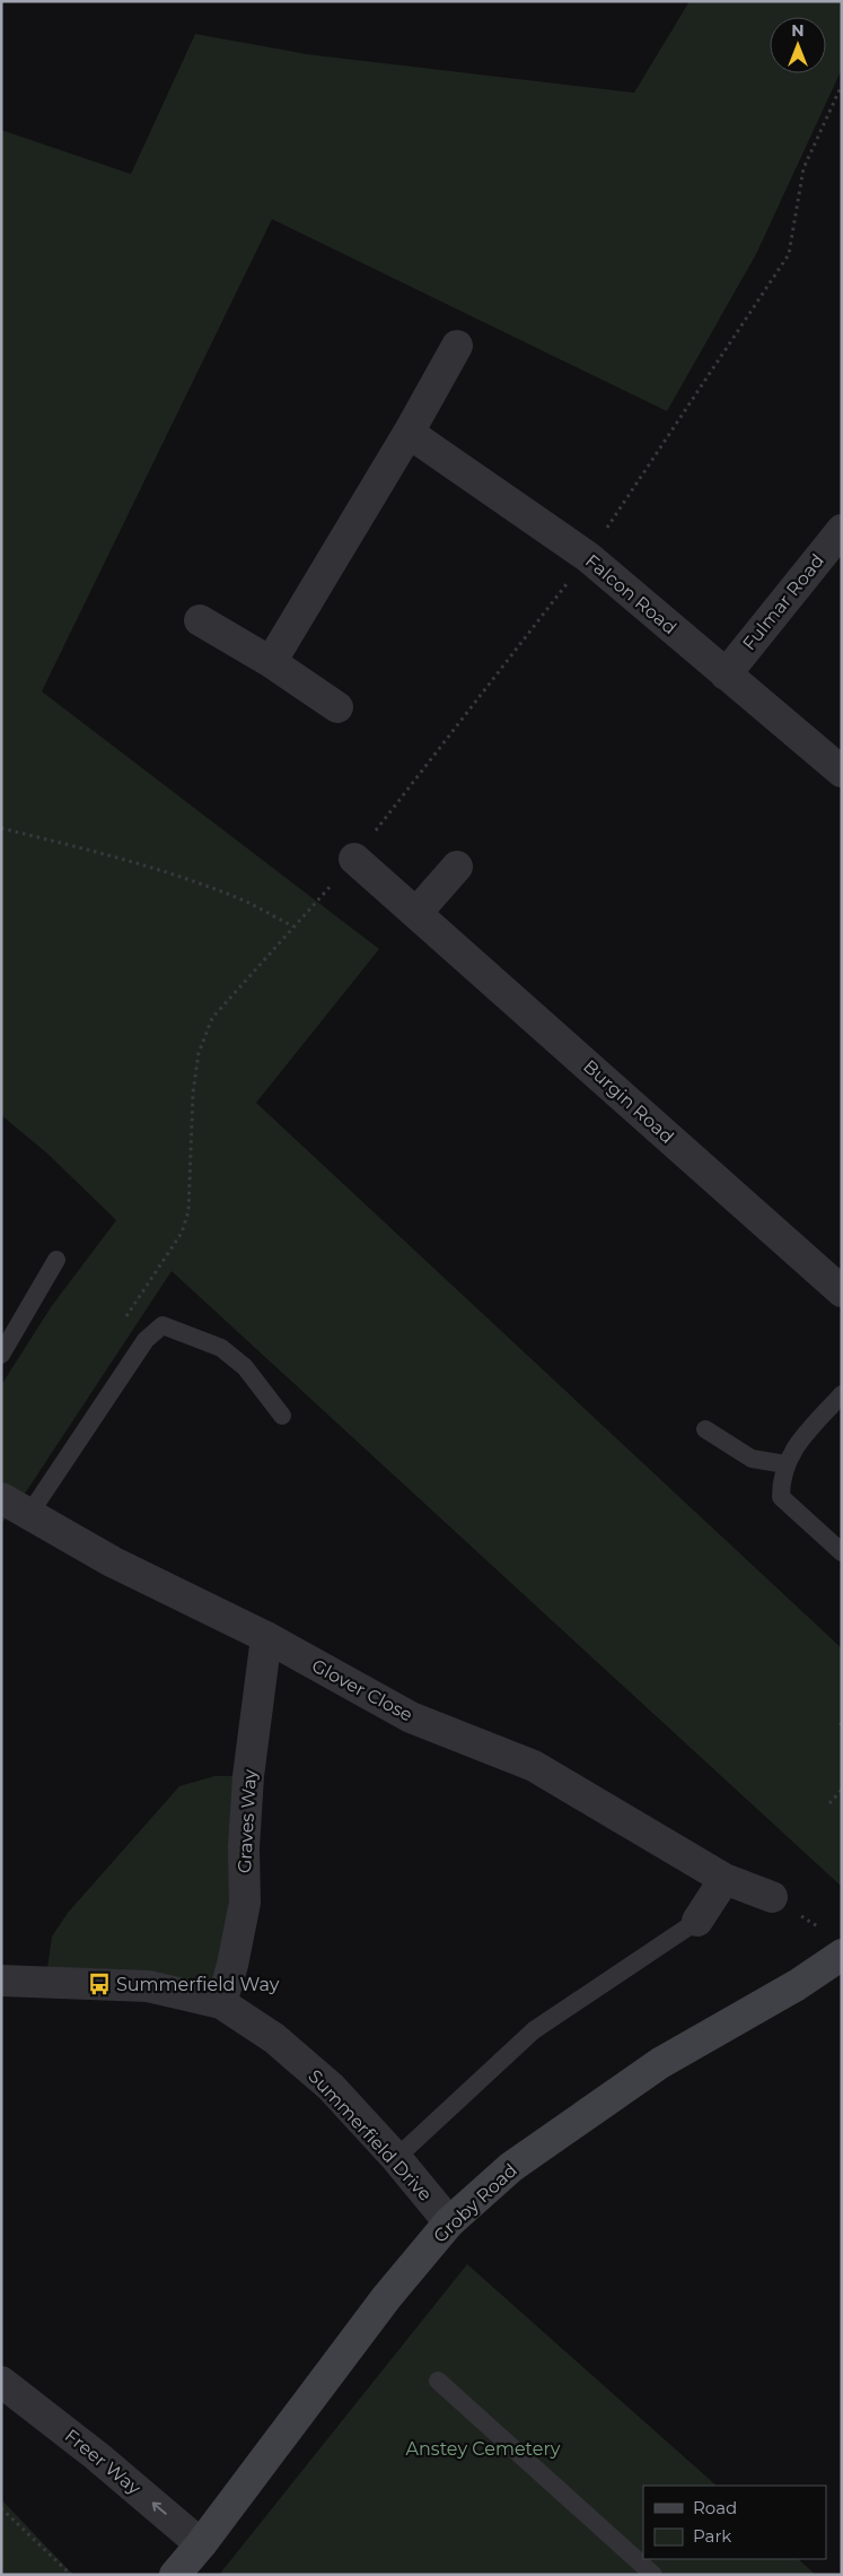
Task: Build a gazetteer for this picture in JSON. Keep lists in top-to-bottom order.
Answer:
{
  "streets": {
    "street": [
      "Falcon Road",
      "Fulmar Road",
      "Burgin Road",
      "Glover Close",
      "Graves Way",
      "Summerfield Drive",
      "Groby Road",
      "Freer Way"
    ]
  },
  "crossings": [
    ["Falcon Road", "Fulmar Road"],
    ["Glover Close", "Graves Way"],
    ["Graves Way", "Summerfield Drive"],
    ["Summerfield Drive", "Groby Road"],
    ["Groby Road", "Freer Way"]
  ],
  "one_way": ["Freer Way"],
  "parks": ["Anstey Cemetery"],
  "places": {
    "bus stop": ["Summerfield Way"]
  },
  "legend": ["Road", "Park"],
  "north": "top"
}
